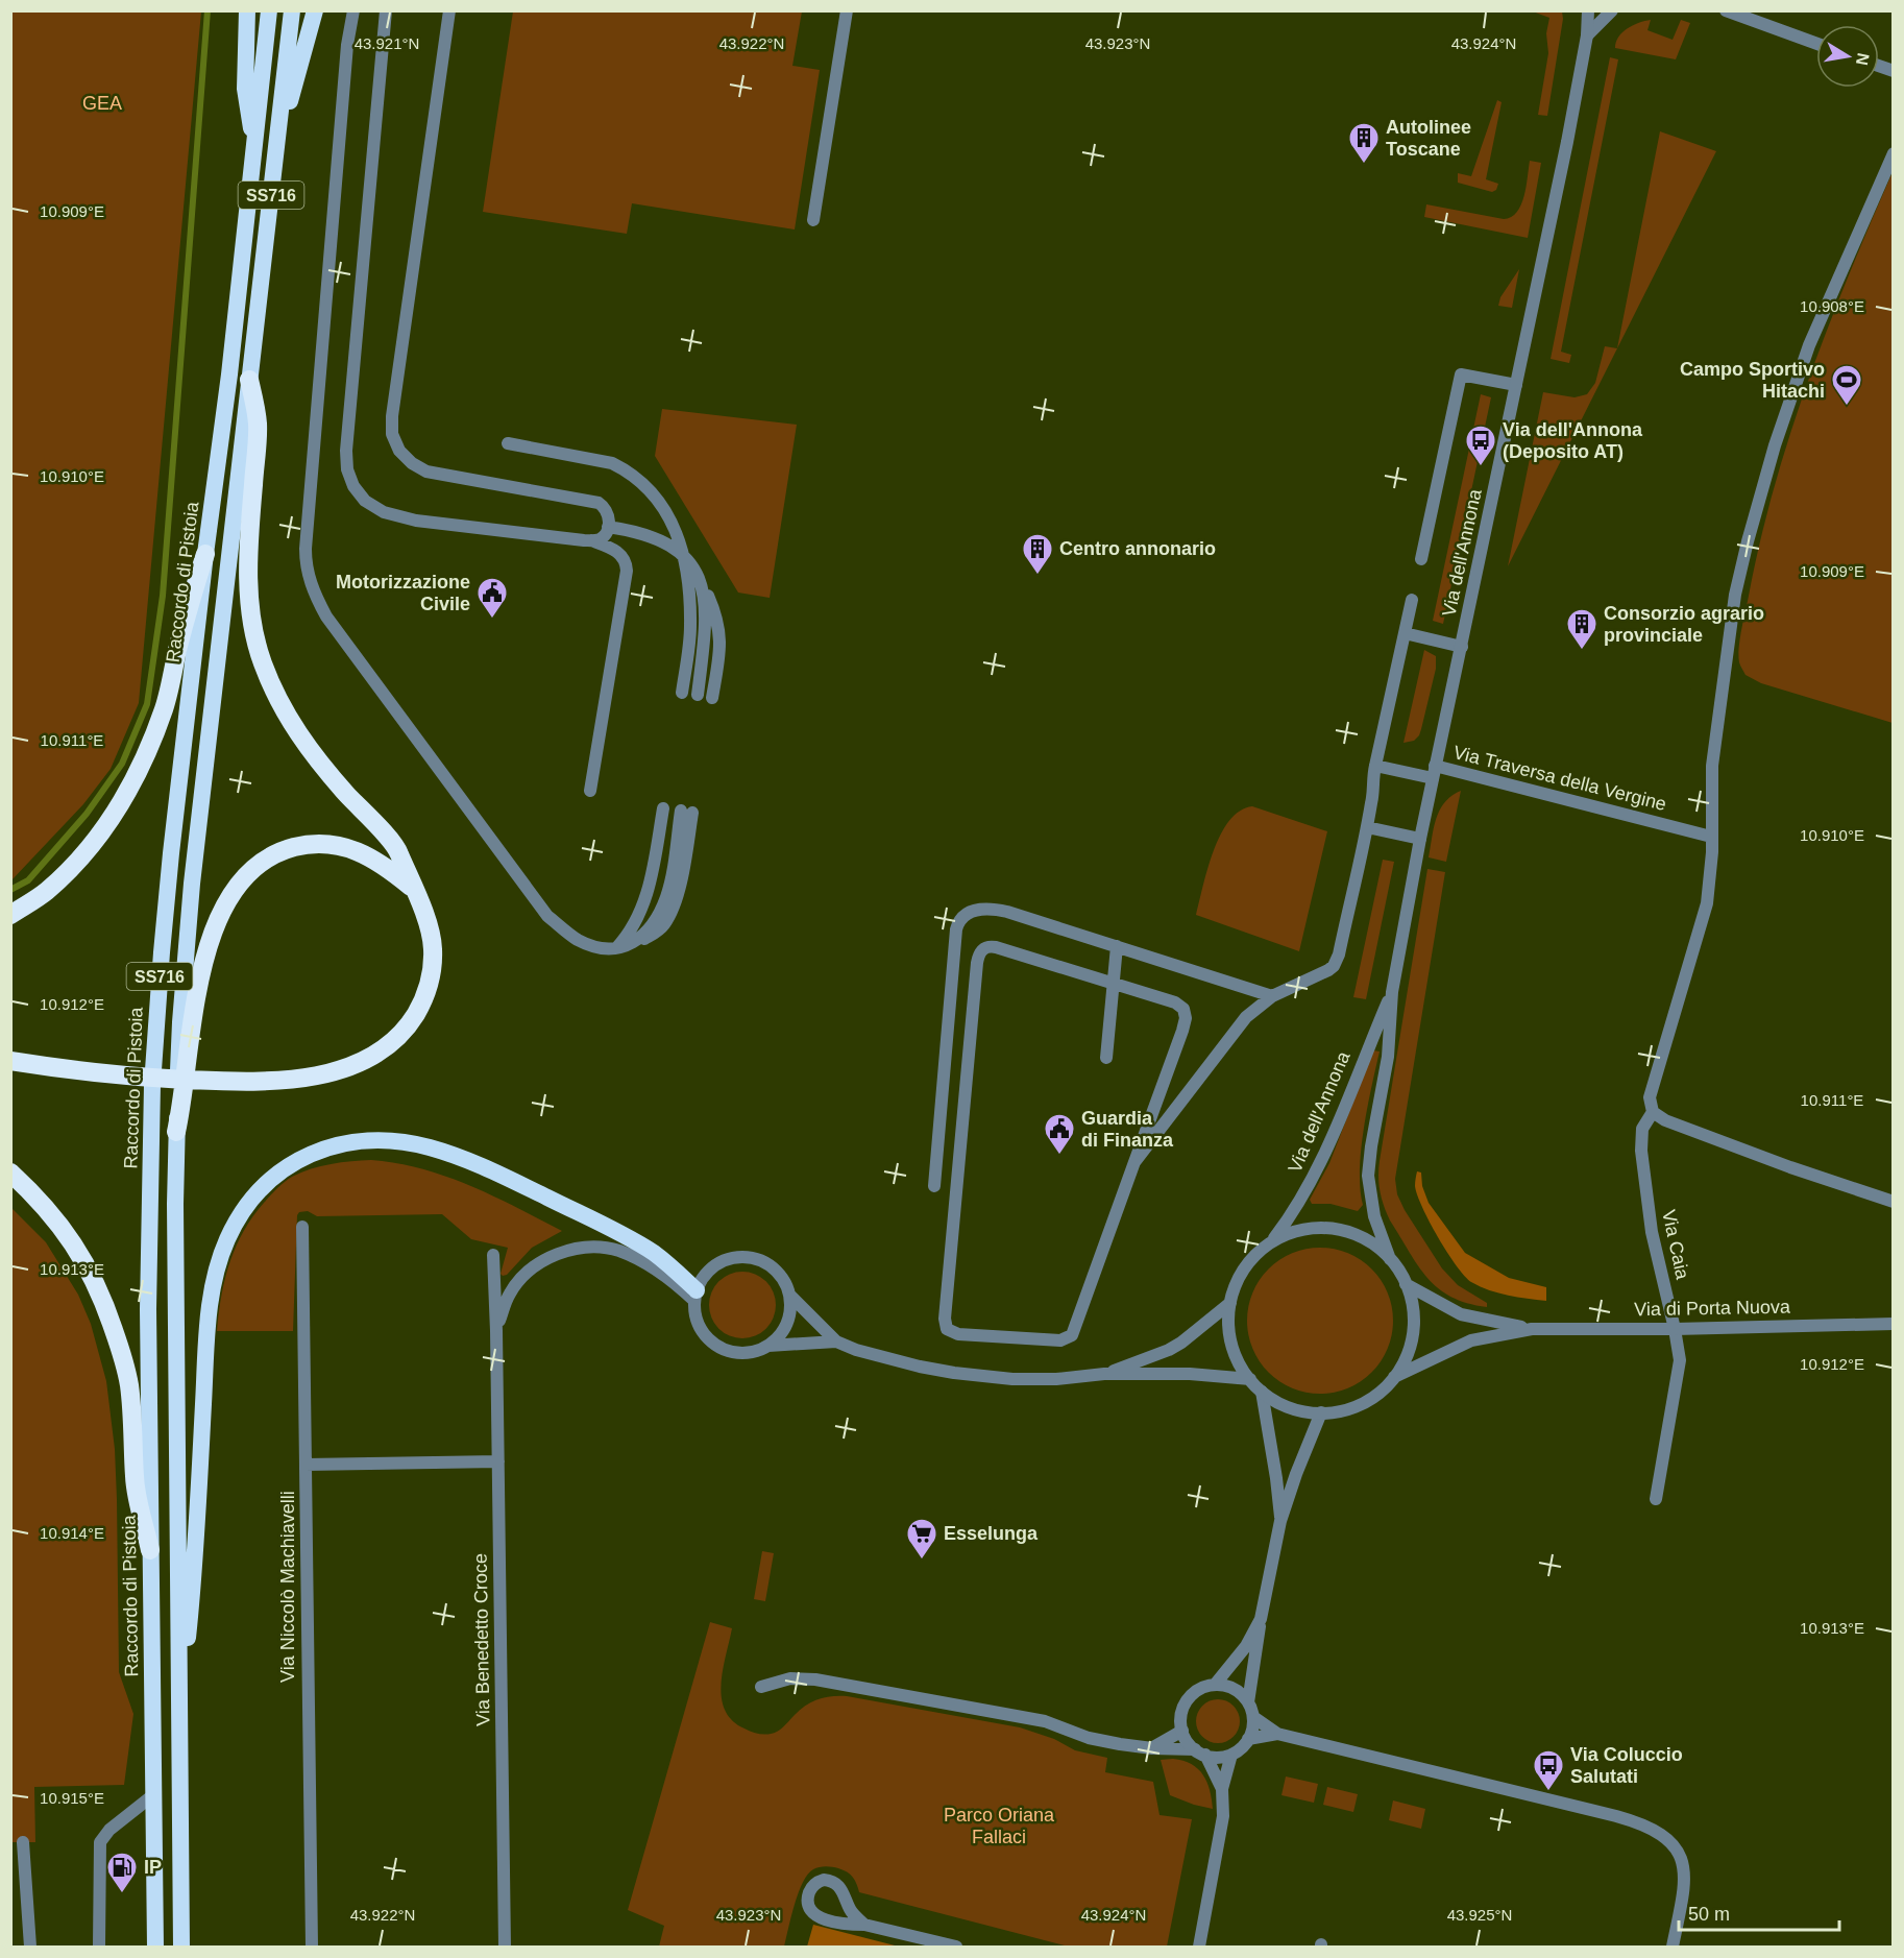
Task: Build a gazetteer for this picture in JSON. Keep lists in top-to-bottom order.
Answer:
{
  "streets": {
    "highway": ["SS716", "Raccordo di Pistoia"],
    "street": [
      "Via dell'Annona",
      "Via Traversa della Vergine",
      "Via Caia",
      "Via di Porta Nuova",
      "Via Niccolò Machiavelli",
      "Via Benedetto Croce"
    ]
  },
  "crossings": [
    ["Via dell'Annona", "Via Traversa della Vergine"],
    ["Via dell'Annona", "Via di Porta Nuova"],
    ["Via Caia", "Via di Porta Nuova"]
  ],
  "parks": ["GEA", "Parco Oriana Fallaci"],
  "places": {
    "building": ["Autolinee Toscane", "Centro annonario", "Consorzio agrario provinciale"],
    "sports": ["Campo Sportivo Hitachi"],
    "bus stop": ["Via dell'Annona (Deposito AT)", "Via Coluccio Salutati"],
    "public building": ["Motorizzazione Civile", "Guardia di Finanza"],
    "supermarket": ["Esselunga"],
    "fuel station": ["IP"]
  },
  "scale_bar": "50 m",
  "north": "right",
  "coordinates": [
    "43.921°N",
    "43.922°N",
    "43.923°N",
    "43.924°N",
    "10.909°E",
    "10.908°E",
    "10.910°E",
    "10.911°E",
    "10.912°E",
    "10.913°E",
    "10.914°E",
    "10.915°E",
    "43.925°N"
  ]
}
